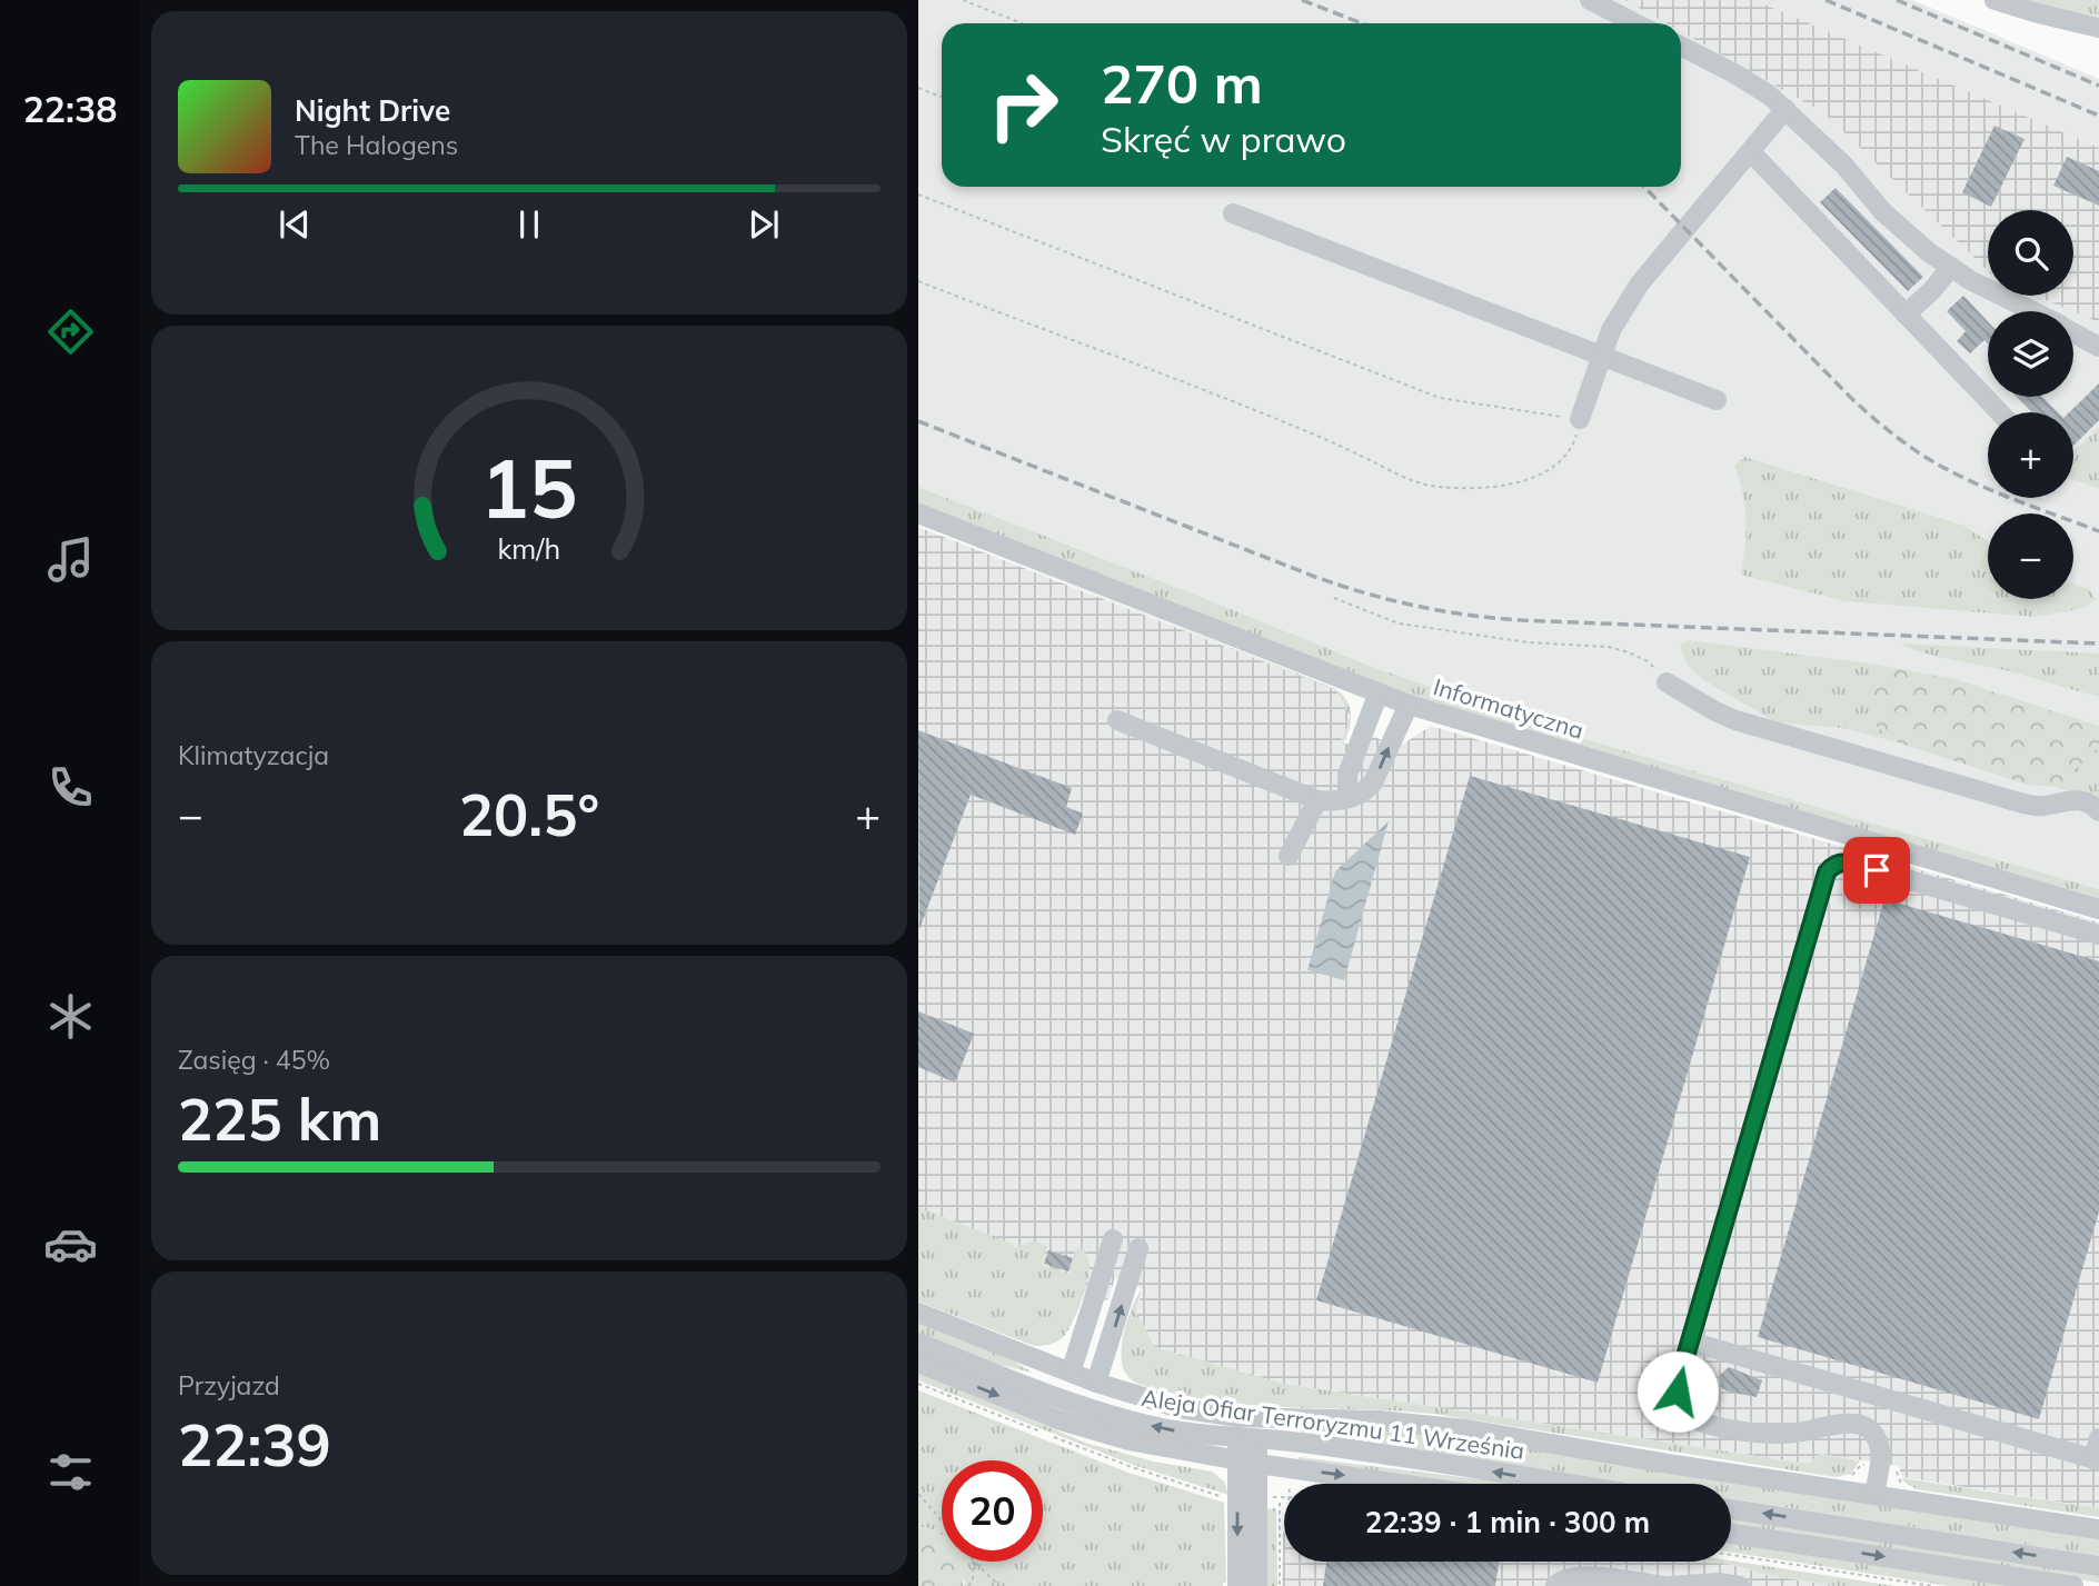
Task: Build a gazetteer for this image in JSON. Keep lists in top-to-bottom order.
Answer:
{
  "streets": {
    "street": ["Informatyczna", "Aleja Ofiar Terroryzmu 11 Września"]
  },
  "page": {
    "tabs": "22:38",
    "turn": ["270 m", "Skręć w prawo"],
    "song": ["Night Drive", "The Halogens"],
    "map_buttons": ["+", "−"],
    "tile": [
      "Klimatyzacja",
      ["Zasięg · 45%", "225 km"],
      ["Przyjazd", "22:39"]
    ],
    "heat": ["−", "20.5°", "+"],
    "limit": "20",
    "trip": "22:39 · 1 min · 300 m",
    "gauge": ["15", "km/h"]
  }
}
